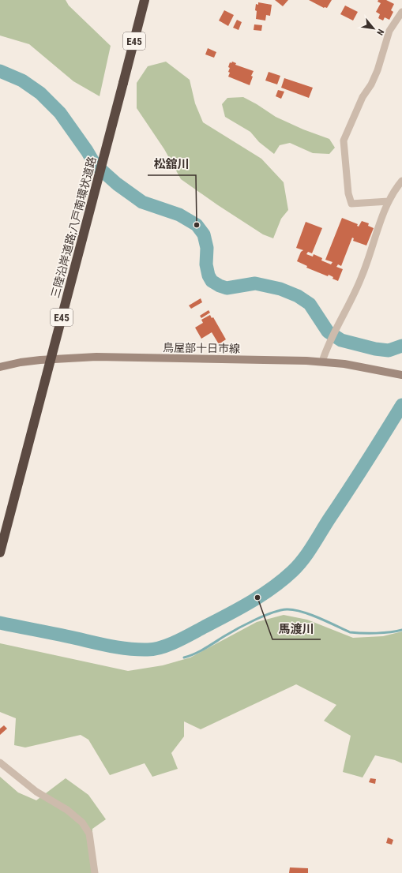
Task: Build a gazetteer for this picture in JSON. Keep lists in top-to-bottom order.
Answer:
{
  "streets": {
    "highway": ["E45", "三陸沿岸道路;八戸南環状道路"],
    "main road": ["鳥屋部十日市線"]
  },
  "places": ["松舘川", "馬渡川"],
  "north": "bottom right"
}
